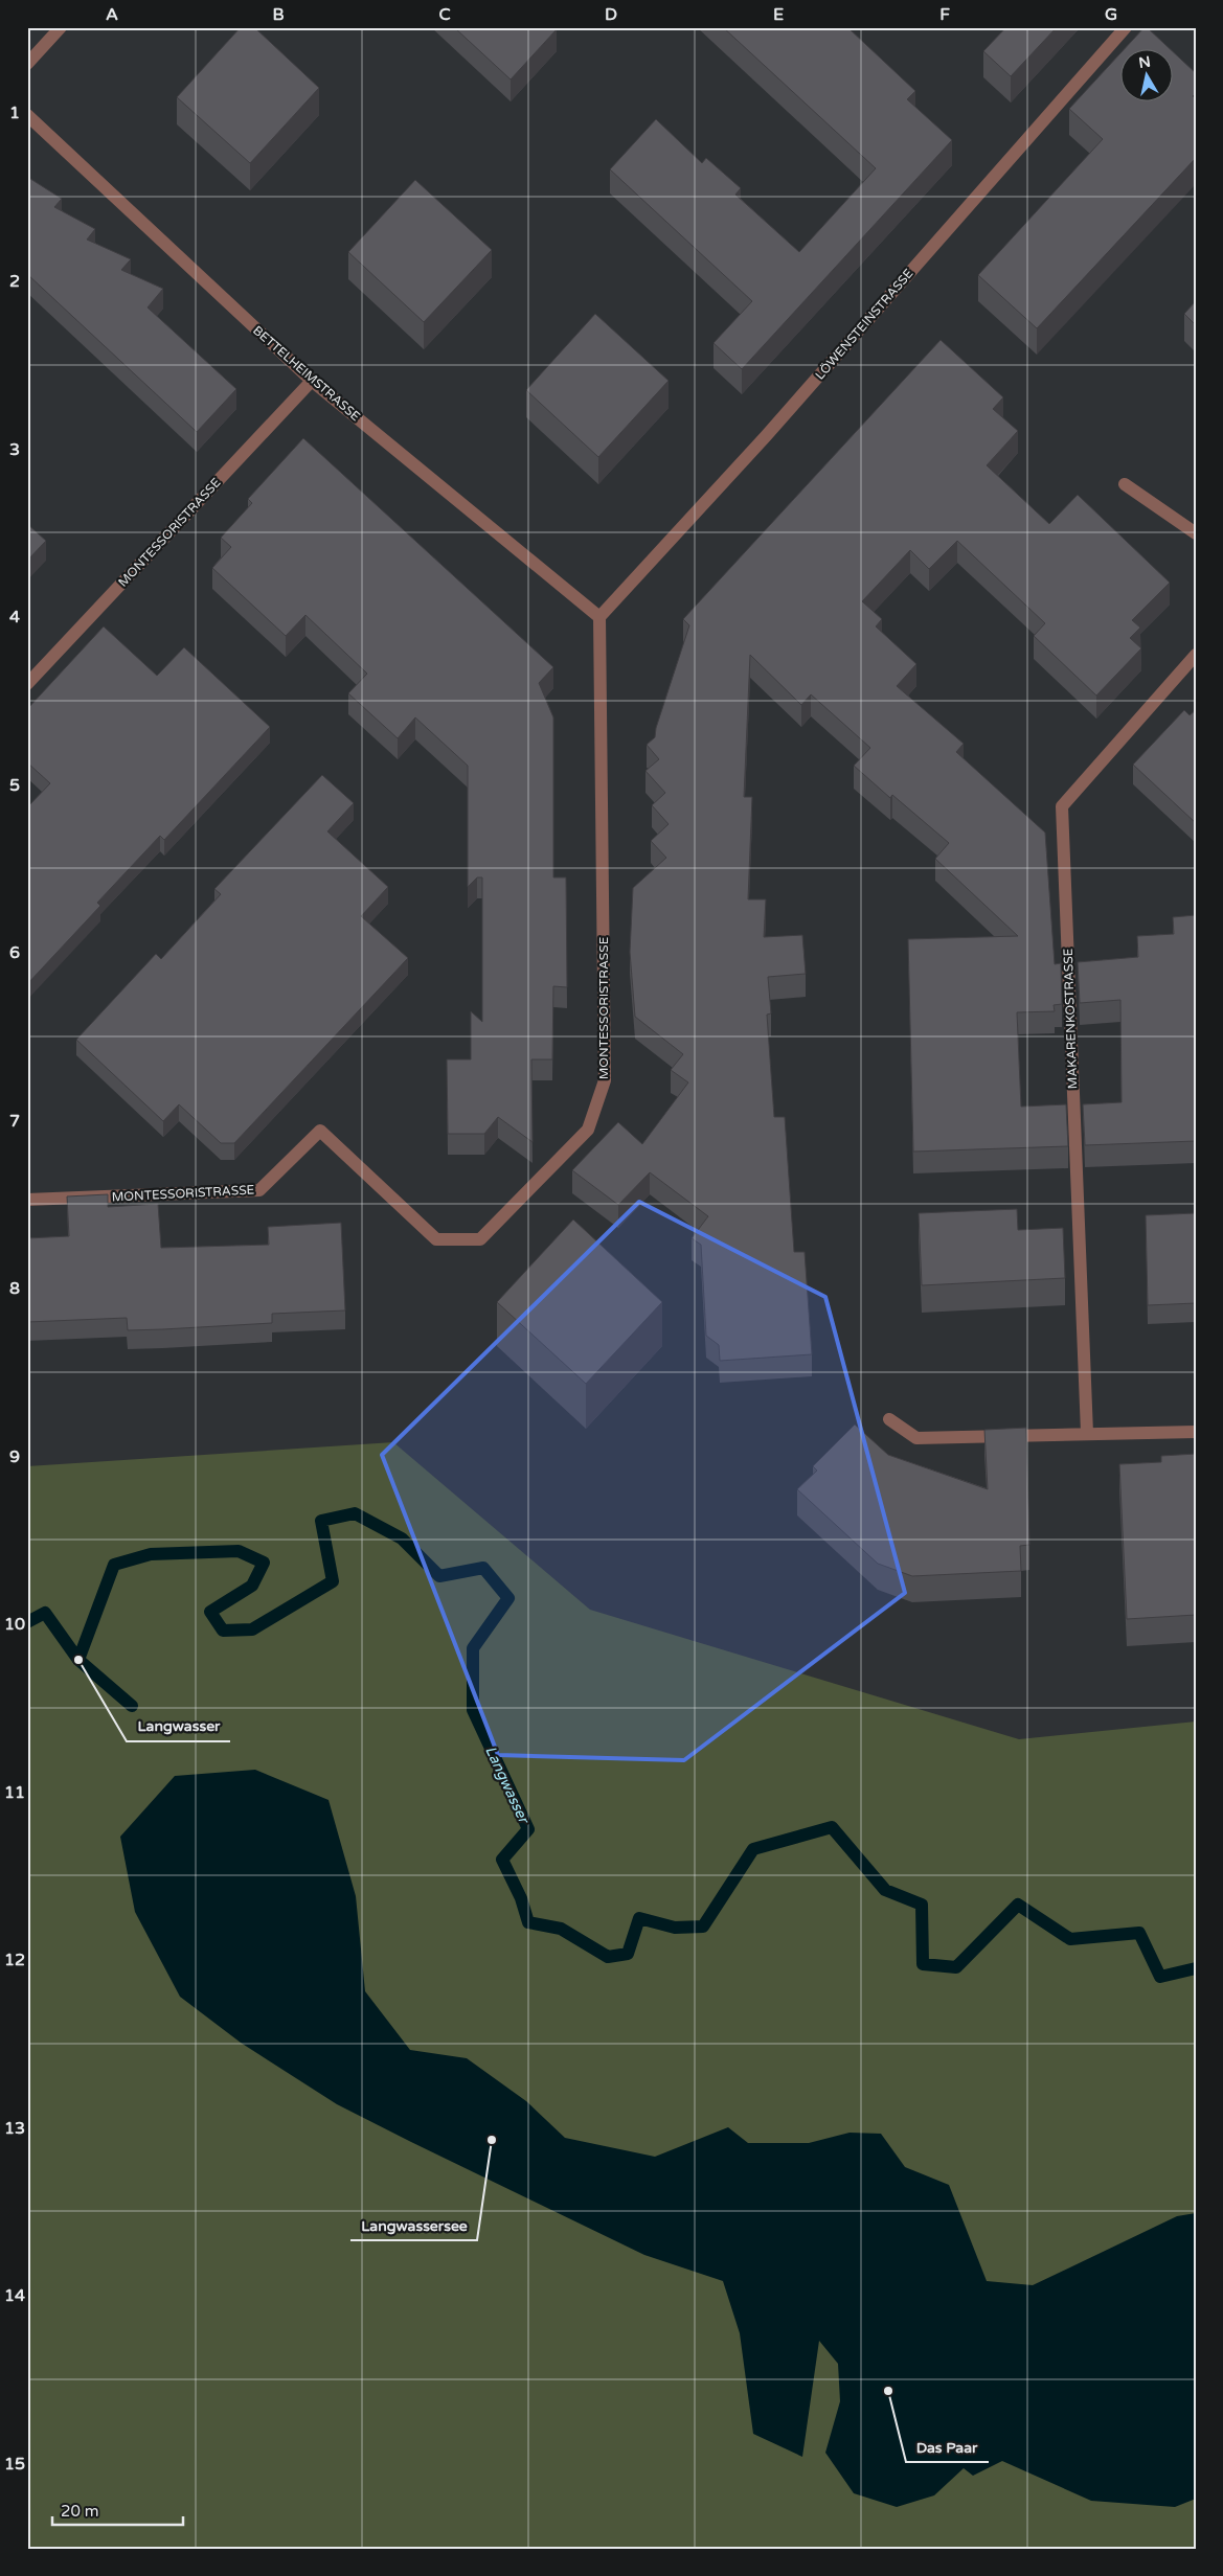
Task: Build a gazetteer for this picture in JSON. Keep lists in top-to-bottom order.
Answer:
{
  "streets": {
    "street": [
      "LÖWENSTEINSTRASSE",
      "BETTELHEIMSTRASSE",
      "MONTESSORISTRASSE",
      "MAKARENKOSTRASSE"
    ]
  },
  "crossings": [
    ["LÖWENSTEINSTRASSE", "BETTELHEIMSTRASSE"],
    ["LÖWENSTEINSTRASSE", "MONTESSORISTRASSE"],
    ["BETTELHEIMSTRASSE", "MONTESSORISTRASSE"]
  ],
  "water": ["Langwasser"],
  "places": ["Langwasser", "Langwassersee", "Das Paar"],
  "scale_bar": "20 m",
  "north": "top",
  "grid": {
    "columns": [
      "A",
      "B",
      "C",
      "D",
      "E",
      "F",
      "G"
    ],
    "rows": [
      "1",
      "2",
      "3",
      "4",
      "5",
      "6",
      "7",
      "8",
      "9",
      "10",
      "11",
      "12",
      "13",
      "14",
      "15"
    ]
  }
}
